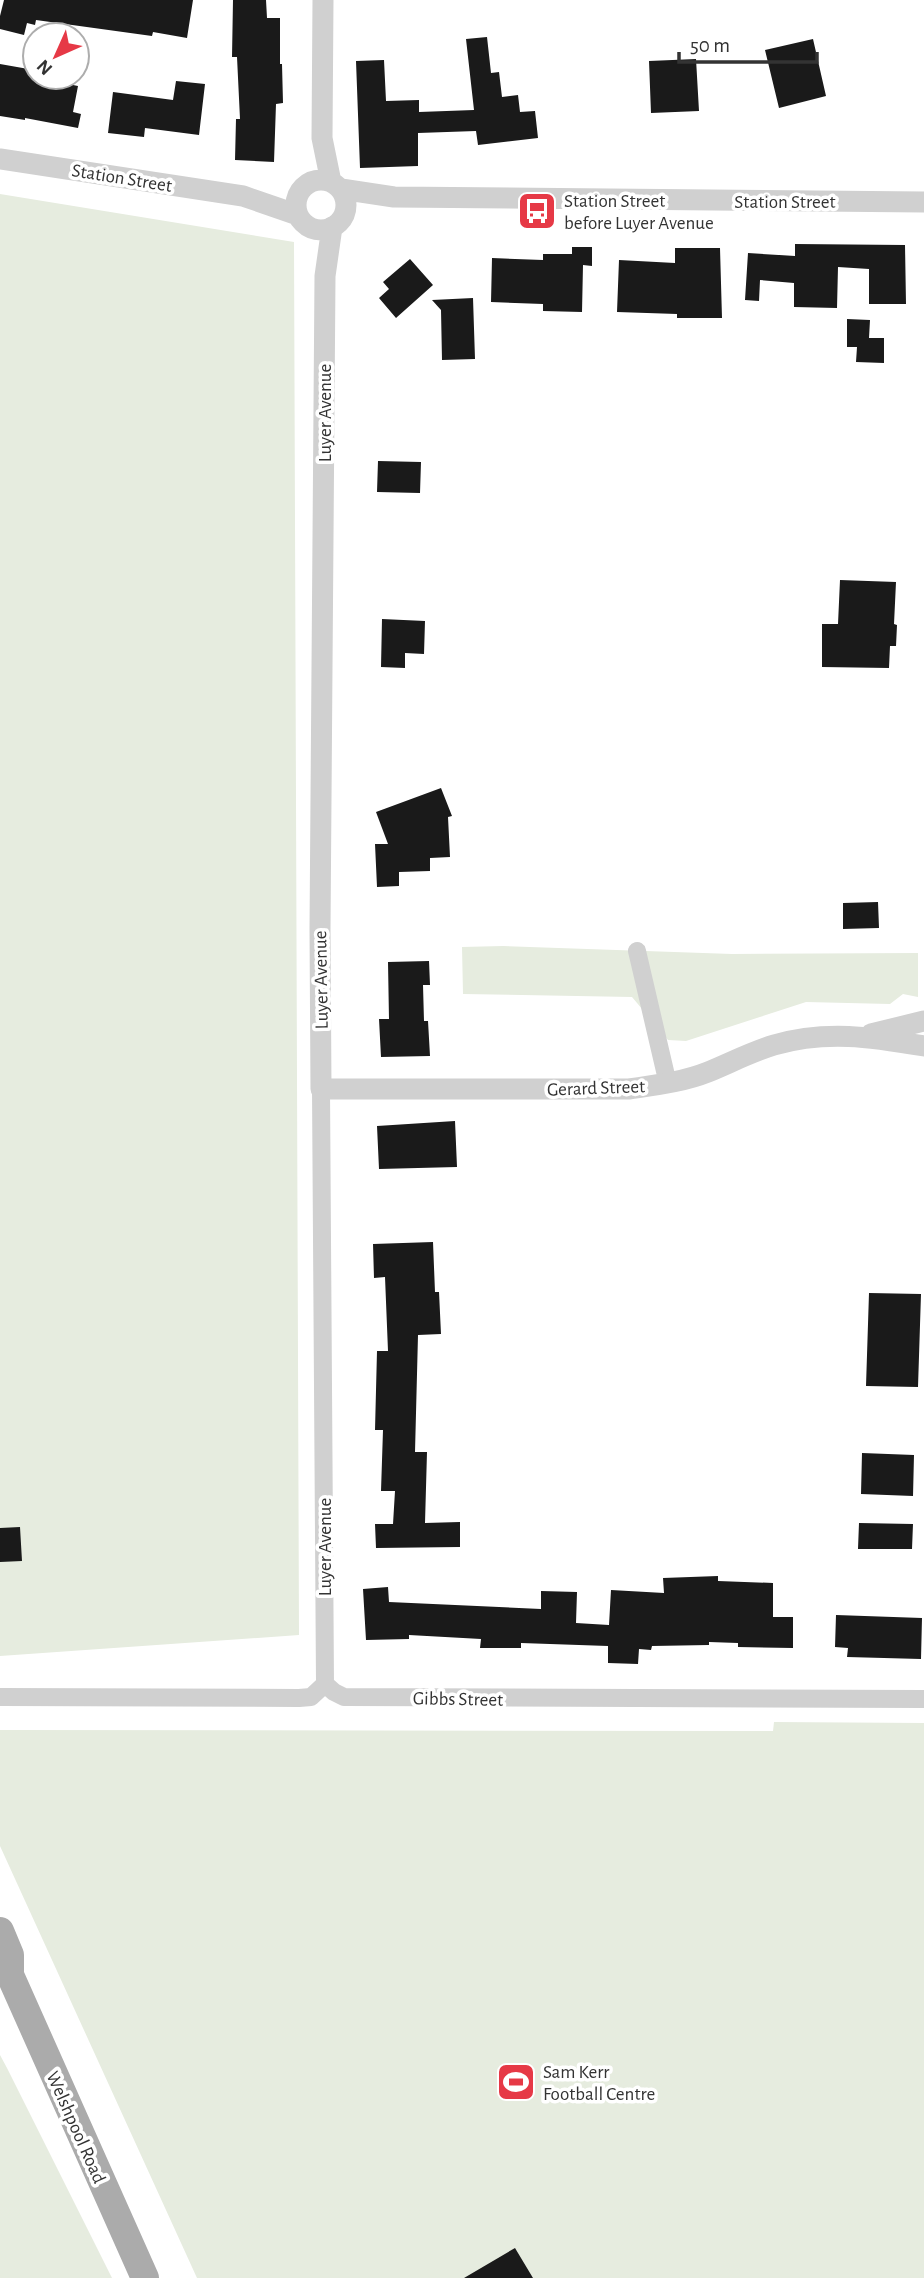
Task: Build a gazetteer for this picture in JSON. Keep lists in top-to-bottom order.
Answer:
{
  "streets": {
    "main road": ["Welshpool Road"],
    "street": [
      "Station Street",
      "Luyer Avenue",
      "Gerard Street",
      "Gibbs Street"
    ]
  },
  "crossings": [
    ["Station Street", "Luyer Avenue"],
    ["Luyer Avenue", "Gerard Street"],
    ["Luyer Avenue", "Gibbs Street"]
  ],
  "places": {
    "bus stop": ["Station Street before Luyer Avenue"],
    "sports": ["Sam Kerr Football Centre"]
  },
  "scale_bar": "50 m",
  "north": "bottom left"
}
